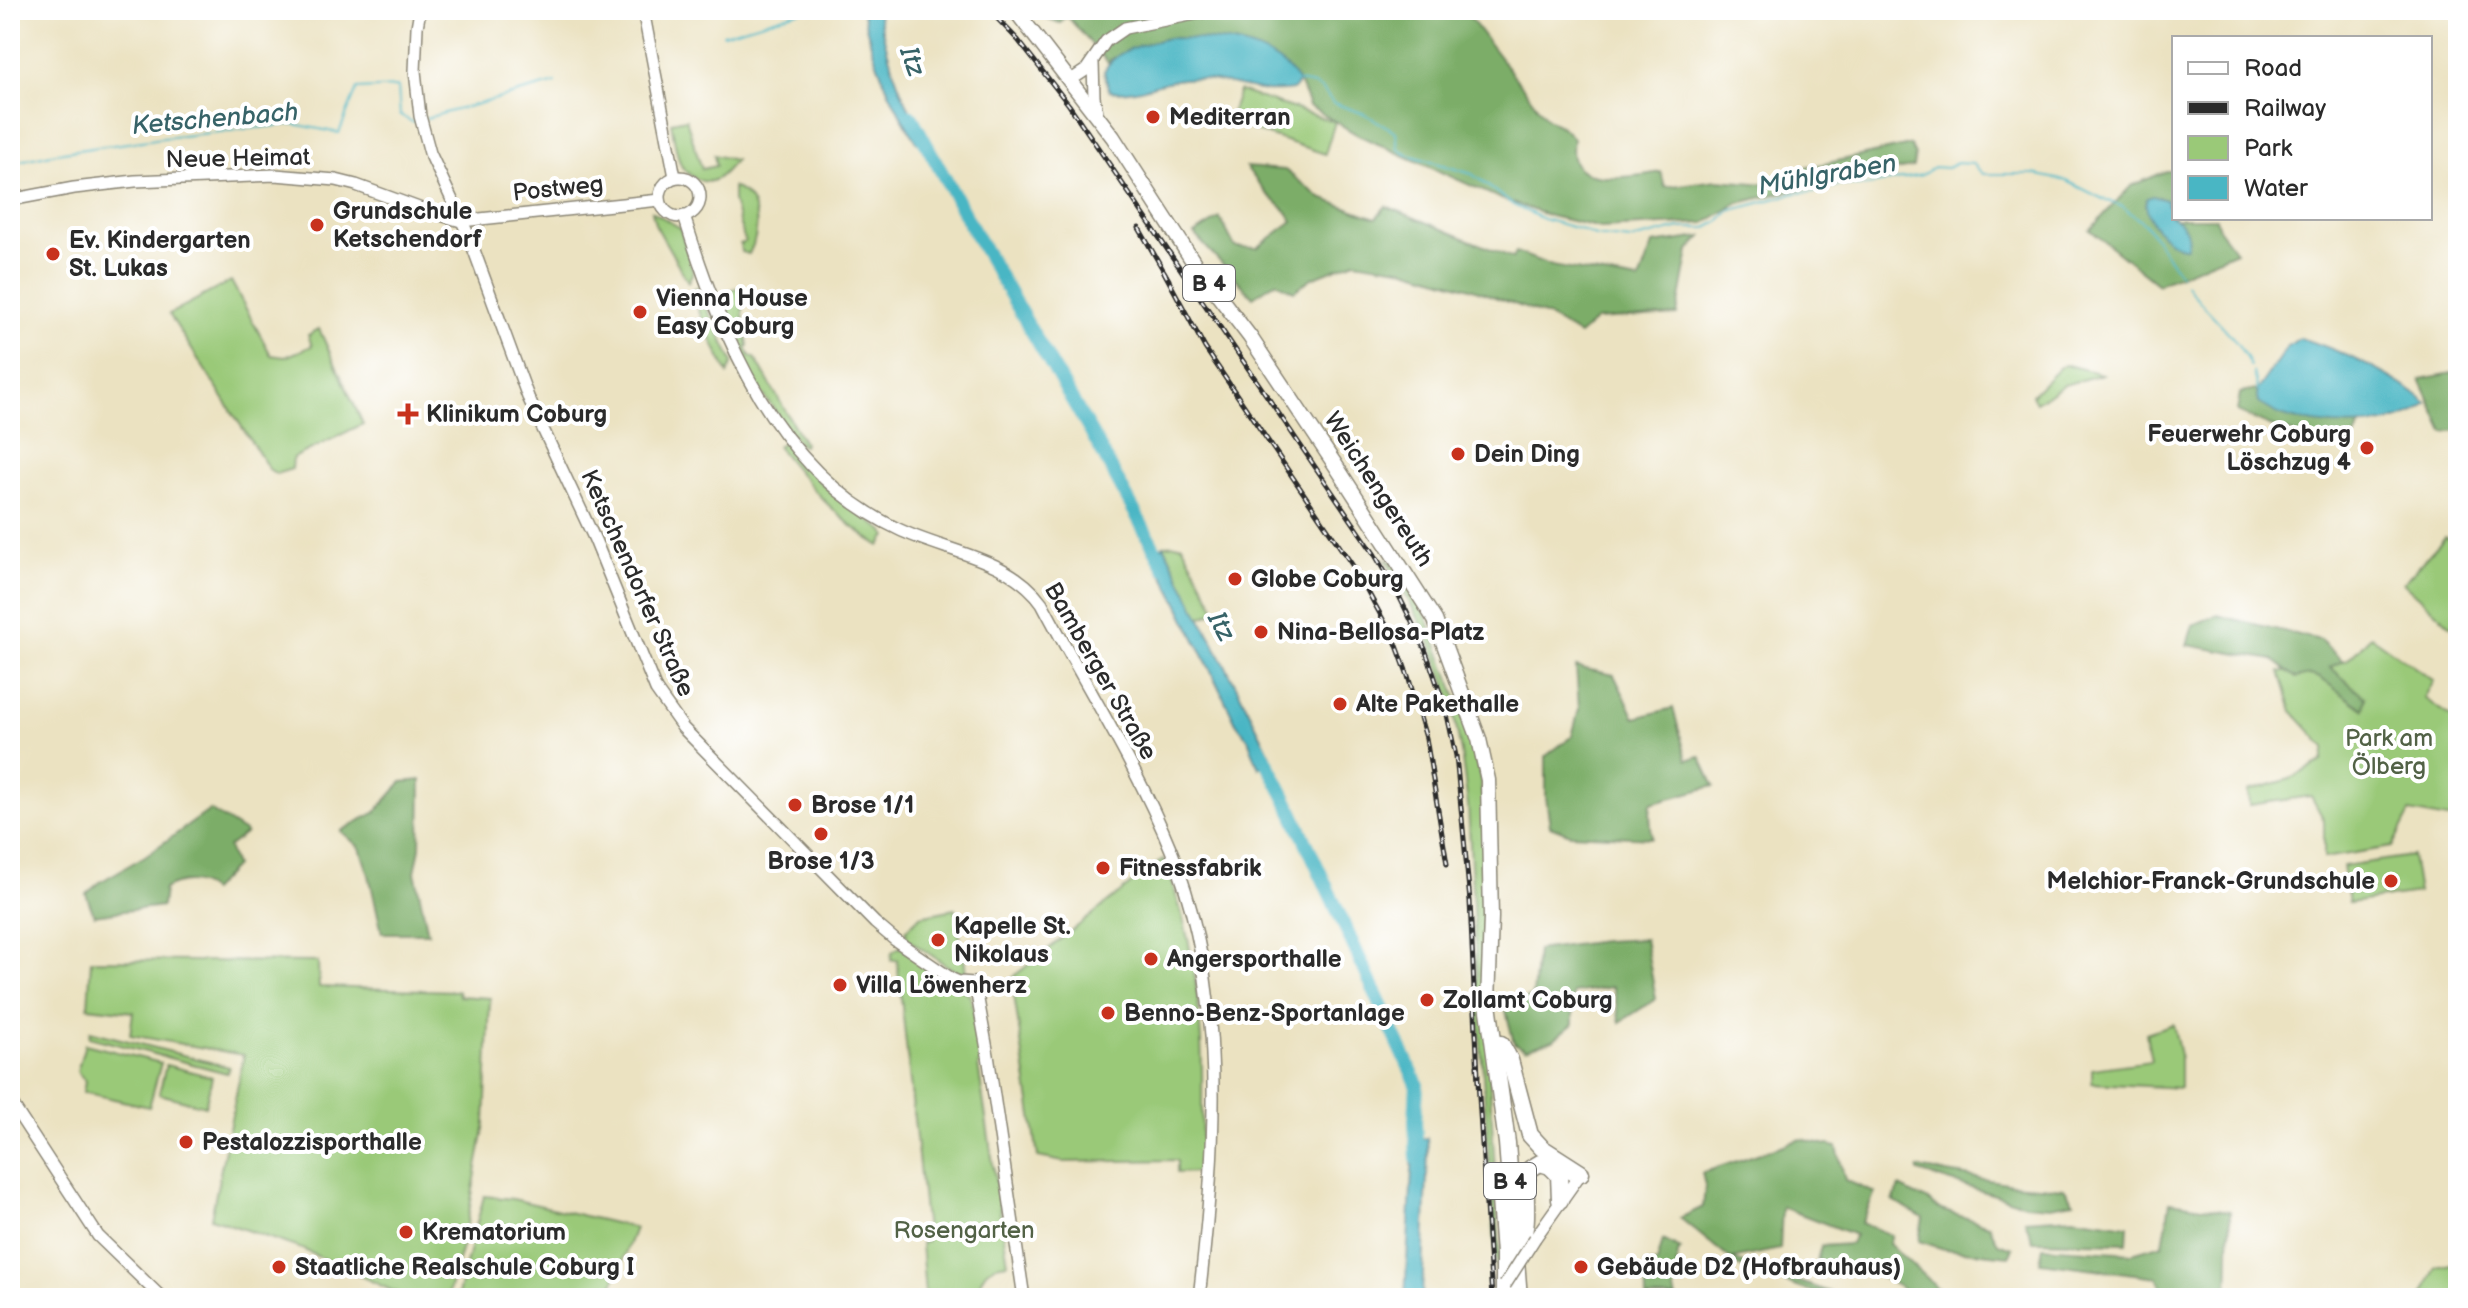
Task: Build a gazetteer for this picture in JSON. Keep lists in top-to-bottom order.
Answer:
{
  "streets": {
    "highway": ["B 4", "Weichengereuth"],
    "street": [
      "Neue Heimat",
      "Postweg",
      "Ketschendorfer Straße",
      "Bamberger Straße"
    ]
  },
  "crossings": [
    ["Neue Heimat", "Postweg"],
    ["Neue Heimat", "Ketschendorfer Straße"],
    ["Postweg", "Ketschendorfer Straße"],
    ["Postweg", "Bamberger Straße"],
    ["B 4", "Weichengereuth"]
  ],
  "water": ["Itz", "Ketschenbach", "Mühlgraben"],
  "parks": ["Park am Ölberg", "Rosengarten"],
  "places": {
    "other": [
      "Mediterran",
      "Grundschule Ketschendorf",
      "Ev. Kindergarten St. Lukas",
      "Vienna House Easy Coburg",
      "Feuerwehr Coburg Löschzug 4",
      "Dein Ding",
      "Globe Coburg",
      "Nina-Bellosa-Platz",
      "Alte Pakethalle",
      "Brose 1/1",
      "Brose 1/3",
      "Fitnessfabrik",
      "Melchior-Franck-Grundschule",
      "Kapelle St. Nikolaus",
      "Angersporthalle",
      "Villa Löwenherz",
      "Zollamt Coburg",
      "Benno-Benz-Sportanlage",
      "Pestalozzisporthalle",
      "Krematorium",
      "Staatliche Realschule Coburg I",
      "Gebäude D2 (Hofbrauhaus)"
    ],
    "health": ["Klinikum Coburg"]
  },
  "legend": [
    "Road",
    "Railway",
    "Park",
    "Water"
  ]
}
